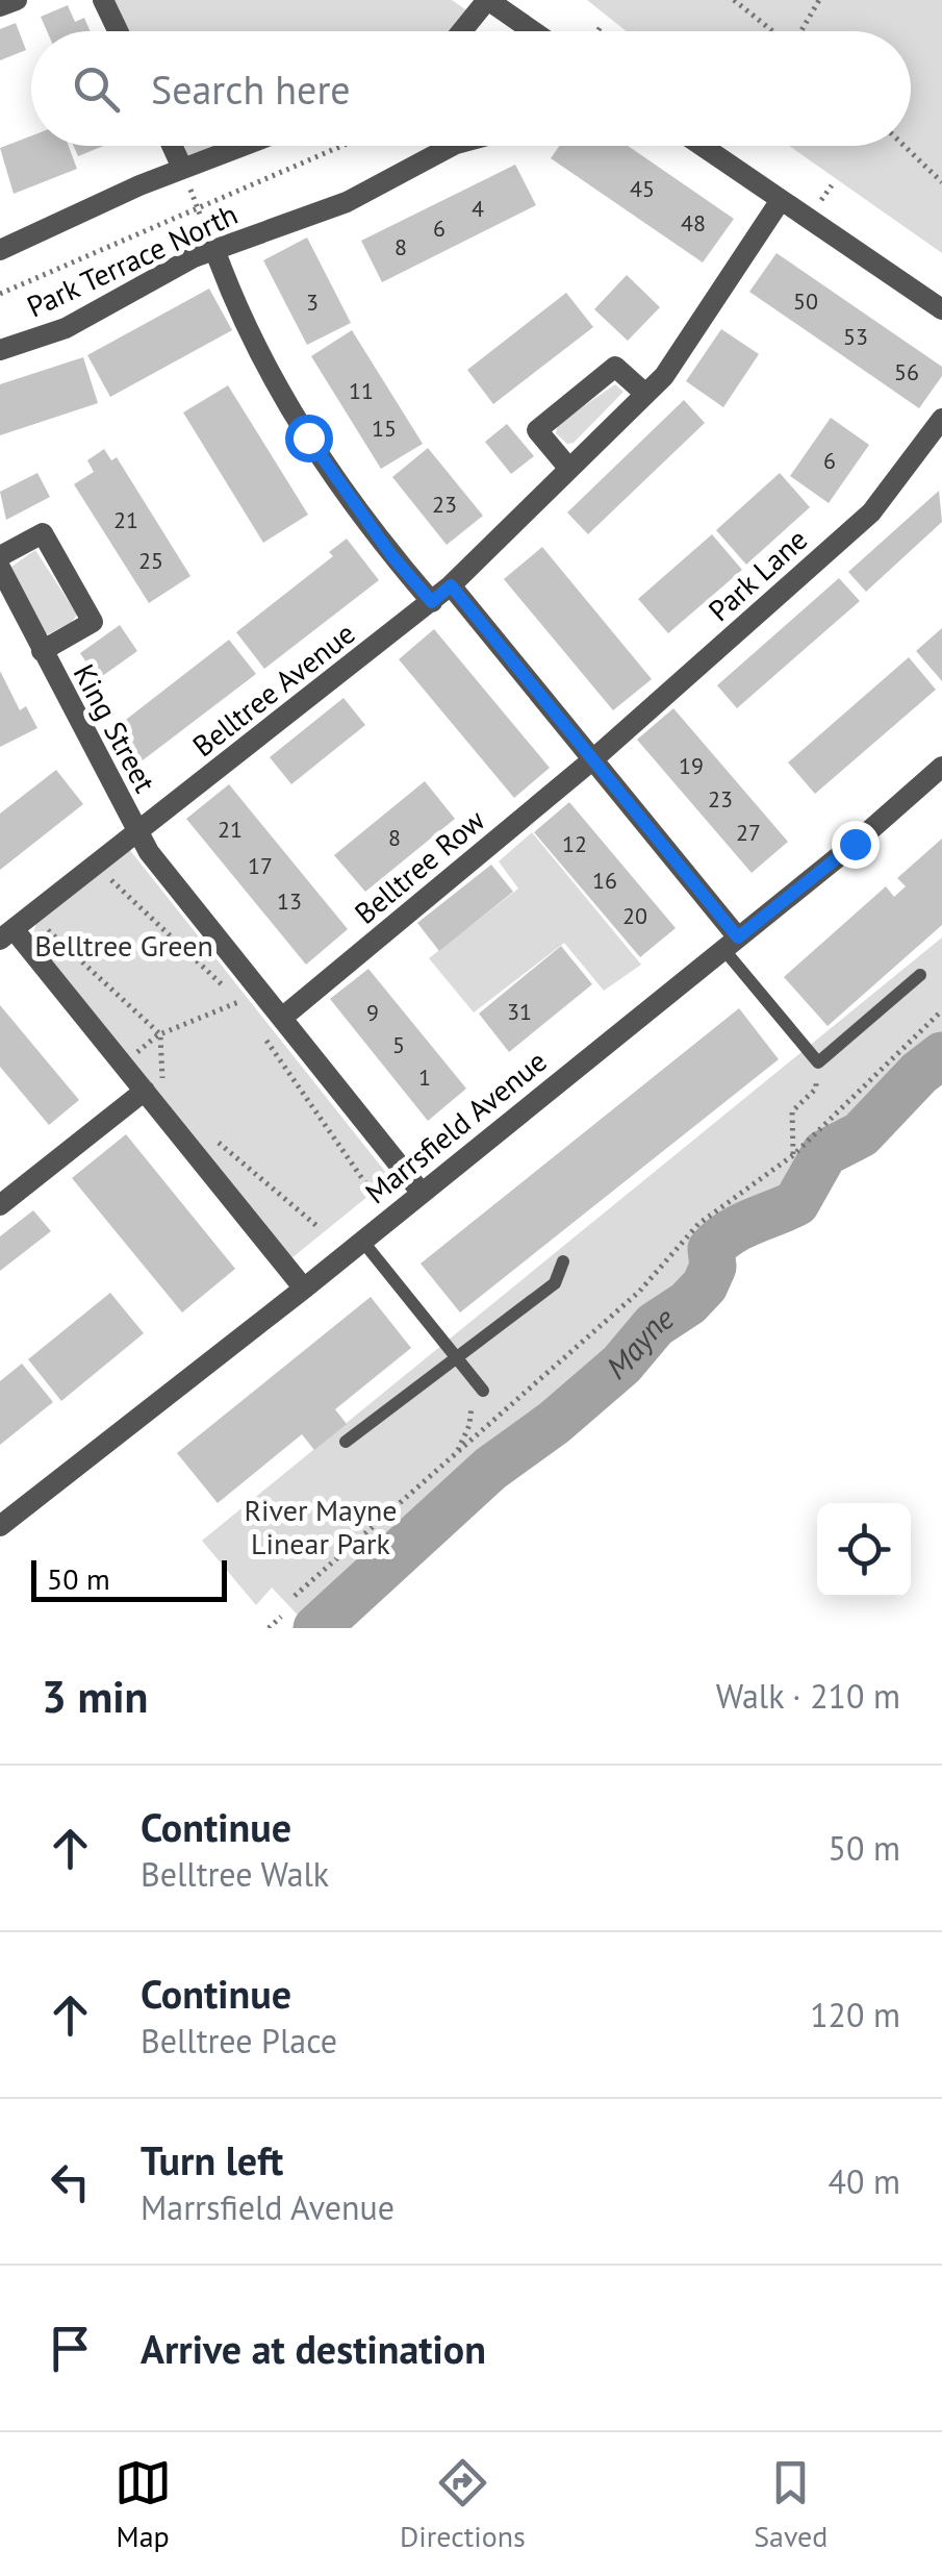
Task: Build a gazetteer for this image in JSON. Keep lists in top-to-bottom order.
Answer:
{
  "streets": {
    "street": [
      "Park Terrace North",
      "Park Lane",
      "Belltree Avenue",
      "King Street",
      "Belltree Row",
      "Marrsfield Avenue"
    ]
  },
  "crossings": [
    ["Park Lane", "Belltree Row"],
    ["Belltree Avenue", "King Street"]
  ],
  "water": ["Mayne"],
  "parks": ["Belltree Green", "River Mayne Linear Park"],
  "house_numbers": [
    "45",
    "4",
    "48",
    "6",
    "8",
    "50",
    "3",
    "53",
    "56",
    "11",
    "15",
    "6",
    "23",
    "21",
    "25",
    "19",
    "23",
    "21",
    "27",
    "8",
    "12",
    "17",
    "16",
    "13",
    "20",
    "31",
    "9",
    "5",
    "1"
  ],
  "scale_bar": "50 m",
  "page": {
    "search": "Search here",
    "scale": "50 m",
    "heading": ["3 min", "Walk · 210 m"],
    "list": [
      ["Continue", "Belltree Walk", "50 m"],
      ["Continue", "Belltree Place", "120 m"],
      ["Turn left", "Marrsfield Avenue", "40 m"],
      "Arrive at destination"
    ],
    "nav": ["Map", "Directions", "Saved"]
  }
}
